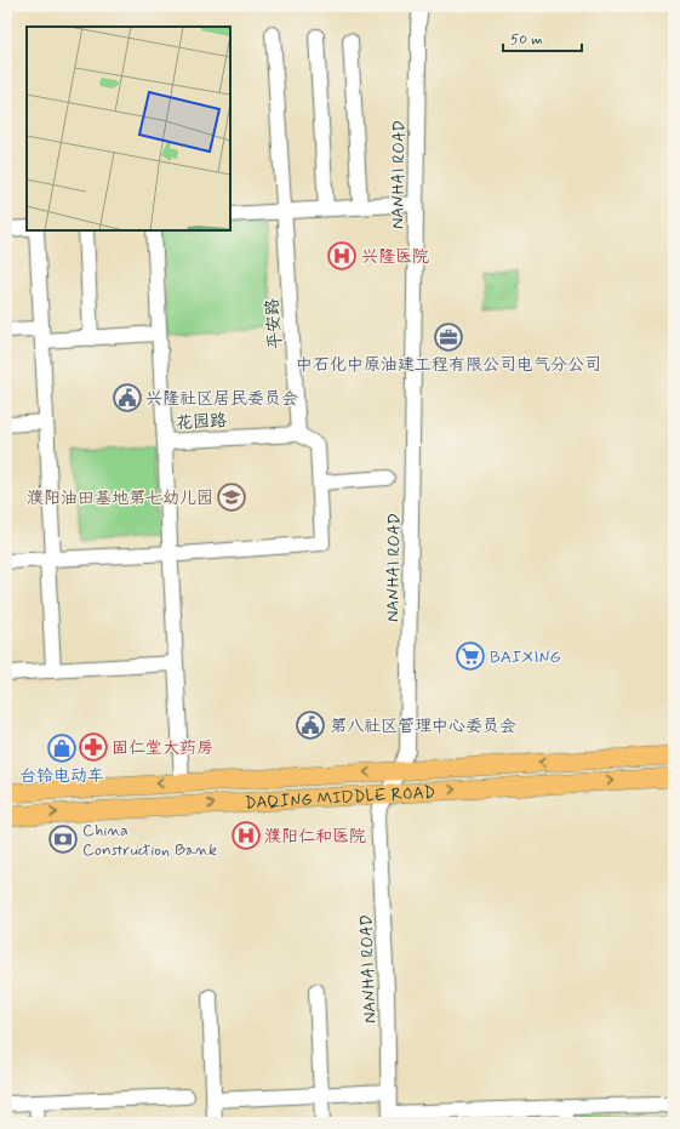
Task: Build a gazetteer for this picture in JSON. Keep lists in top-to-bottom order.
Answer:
{
  "streets": {
    "main road": ["DAQING MIDDLE ROAD"],
    "street": ["NANHAI ROAD", "平安路", "花园路"]
  },
  "crossings": [
    ["NANHAI ROAD", "DAQING MIDDLE ROAD"],
    ["平安路", "花园路"]
  ],
  "places": {
    "hospital": ["兴隆医院", "濮阳仁和医院"],
    "office": ["中石化中原油建工程有限公司电气分公司"],
    "public building": ["兴隆社区居民委员会", "第八社区管理中心委员会"],
    "school or university": ["濮阳油田基地第七幼儿园"],
    "supermarket": ["BAIXING"],
    "pharmacy": ["固仁堂大药房"],
    "shop": ["台铃电动车"],
    "bank": ["China Construction Bank"]
  },
  "scale_bar": "50 m"
}
